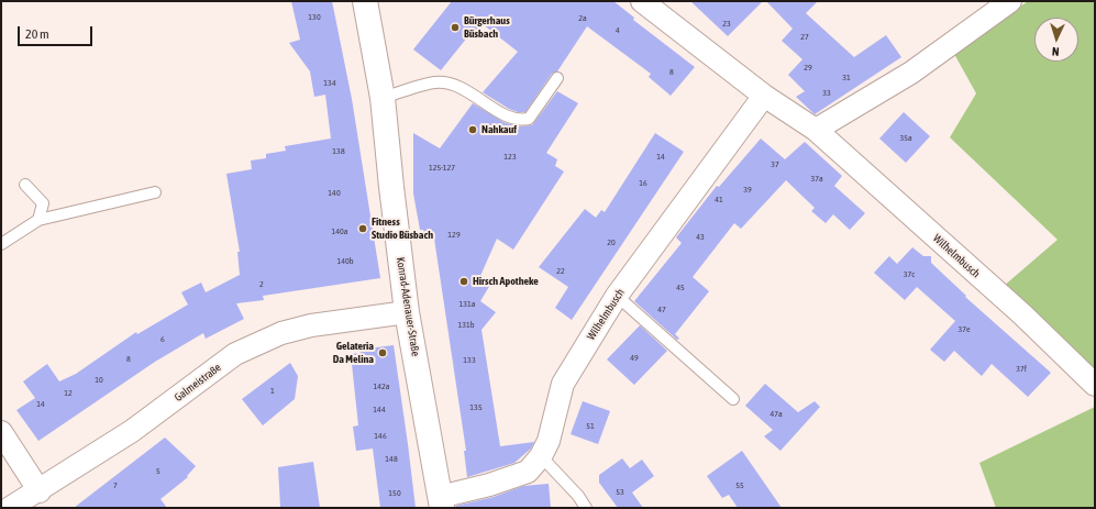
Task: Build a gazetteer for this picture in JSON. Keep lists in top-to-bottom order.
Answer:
{
  "streets": {
    "street": ["Wilhelmbusch", "Konrad-Adenauer-Straße", "Galmeistraße"]
  },
  "crossings": [
    ["Wilhelmbusch", "Konrad-Adenauer-Straße"],
    ["Konrad-Adenauer-Straße", "Galmeistraße"]
  ],
  "places": [
    "Bürgerhaus Büsbach",
    "Nahkauf",
    "Fitness Studio Büsbach",
    "Hirsch Apotheke",
    "Gelateria Da Melina"
  ],
  "house_numbers": [
    "130",
    "2a",
    "23",
    "4",
    "27",
    "29",
    "8",
    "31",
    "134",
    "33",
    "35a",
    "138",
    "123",
    "14",
    "37",
    "125-127",
    "37a",
    "16",
    "39",
    "140",
    "41",
    "140a",
    "129",
    "43",
    "20",
    "140b",
    "22",
    "37c",
    "2",
    "45",
    "131a",
    "47",
    "131b",
    "37e",
    "6",
    "49",
    "8",
    "133",
    "37f",
    "10",
    "142a",
    "1",
    "12",
    "14",
    "135",
    "144",
    "47a",
    "51",
    "146",
    "148",
    "5",
    "7",
    "55",
    "53",
    "150"
  ],
  "scale_bar": "20 m",
  "north": "bottom"
}
